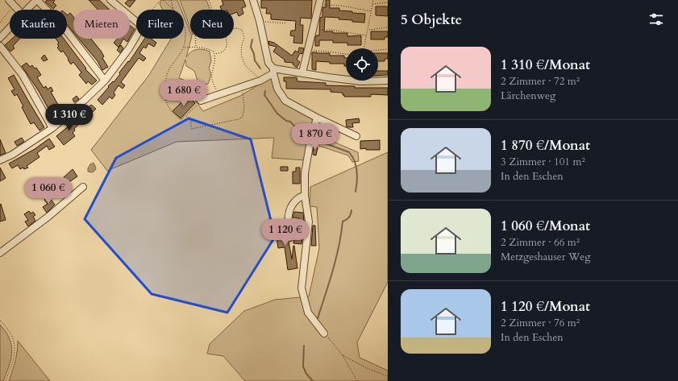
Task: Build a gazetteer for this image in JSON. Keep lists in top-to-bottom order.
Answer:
{
  "page": {
    "heading": "5 Objekte",
    "chip": [
      "Kaufen",
      "Mieten",
      "Filter",
      "Neu"
    ],
    "list": [
      {
        "name": "1 310 €/Monat",
        "note": "2 Zimmer · 72 m² · Lärchenweg"
      },
      {
        "name": "1 870 €/Monat",
        "note": "3 Zimmer · 101 m² · In den Eschen"
      },
      {
        "name": "1 060 €/Monat",
        "note": "2 Zimmer · 66 m² · Metzgeshauser Weg"
      },
      {
        "name": "1 120 €/Monat",
        "note": "2 Zimmer · 76 m² · In den Eschen"
      }
    ],
    "price": [
      "1 680 €",
      "1 310 €",
      "1 870 €",
      "1 060 €",
      "1 120 €"
    ]
  }
}
